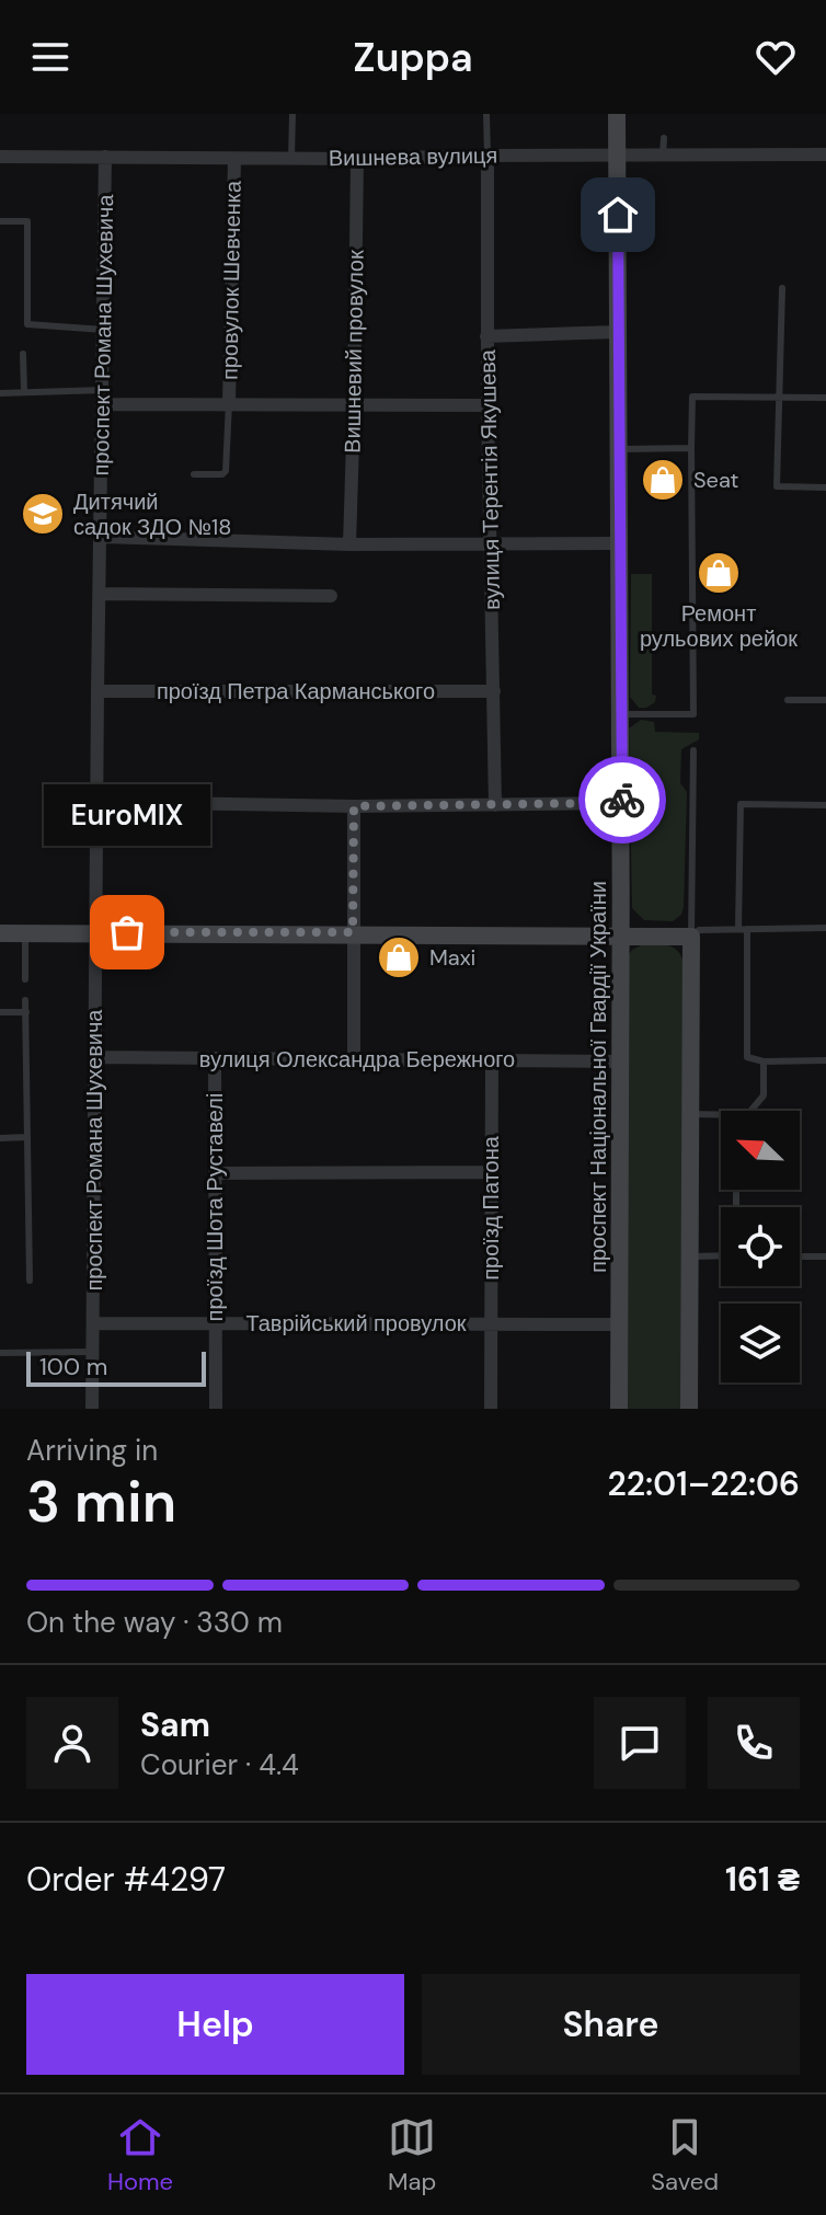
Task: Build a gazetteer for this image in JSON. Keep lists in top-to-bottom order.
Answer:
{
  "streets": {
    "street": [
      "Вишнева вулиця",
      "провулок Шевченка",
      "проспект Романа Шухевича",
      "Вишневий провулок",
      "вулиця Терентія Якушева",
      "проїзд Петра Карманського",
      "вулиця Олександра Бережного",
      "проспект Національної Гвардії України",
      "проїзд Шота Руставелі",
      "проїзд Патона",
      "Таврійський провулок"
    ]
  },
  "crossings": [
    ["Вишнева вулиця", "провулок Шевченка"],
    ["Вишнева вулиця", "проспект Романа Шухевича"],
    ["Вишнева вулиця", "Вишневий провулок"],
    ["Вишнева вулиця", "вулиця Терентія Якушева"],
    ["Вишнева вулиця", "проспект Національної Гвардії України"],
    ["проспект Романа Шухевича", "проїзд Петра Карманського"],
    ["проспект Романа Шухевича", "вулиця Олександра Бережного"],
    ["проспект Романа Шухевича", "Таврійський провулок"],
    ["вулиця Терентія Якушева", "проїзд Петра Карманського"],
    ["вулиця Олександра Бережного", "проспект Національної Гвардії України"],
    ["вулиця Олександра Бережного", "проїзд Шота Руставелі"],
    ["вулиця Олександра Бережного", "проїзд Патона"],
    ["проспект Національної Гвардії України", "Таврійський провулок"],
    ["проїзд Шота Руставелі", "Таврійський провулок"],
    ["проїзд Патона", "Таврійський провулок"]
  ],
  "places": {
    "shop": ["Seat", "Ремонт рульових рейок", "Maxi"],
    "school or university": ["Дитячий садок ЗДО №18"],
    "other": ["EuroMIX"]
  },
  "scale_bar": "100 m",
  "north": "top left",
  "page": {
    "header": "Zuppa",
    "bubble": "EuroMIX",
    "scale": "100 m",
    "heading": ["3 min", "Arriving in", "22:01–22:06"],
    "panel": [
      "Sam",
      "Courier · 4.4",
      "Order #4297",
      "161 ₴"
    ],
    "bar": "On the way · 330 m",
    "buttons": ["Help", "Share"],
    "tabs": ["Home", "Map", "Saved"]
  }
}
